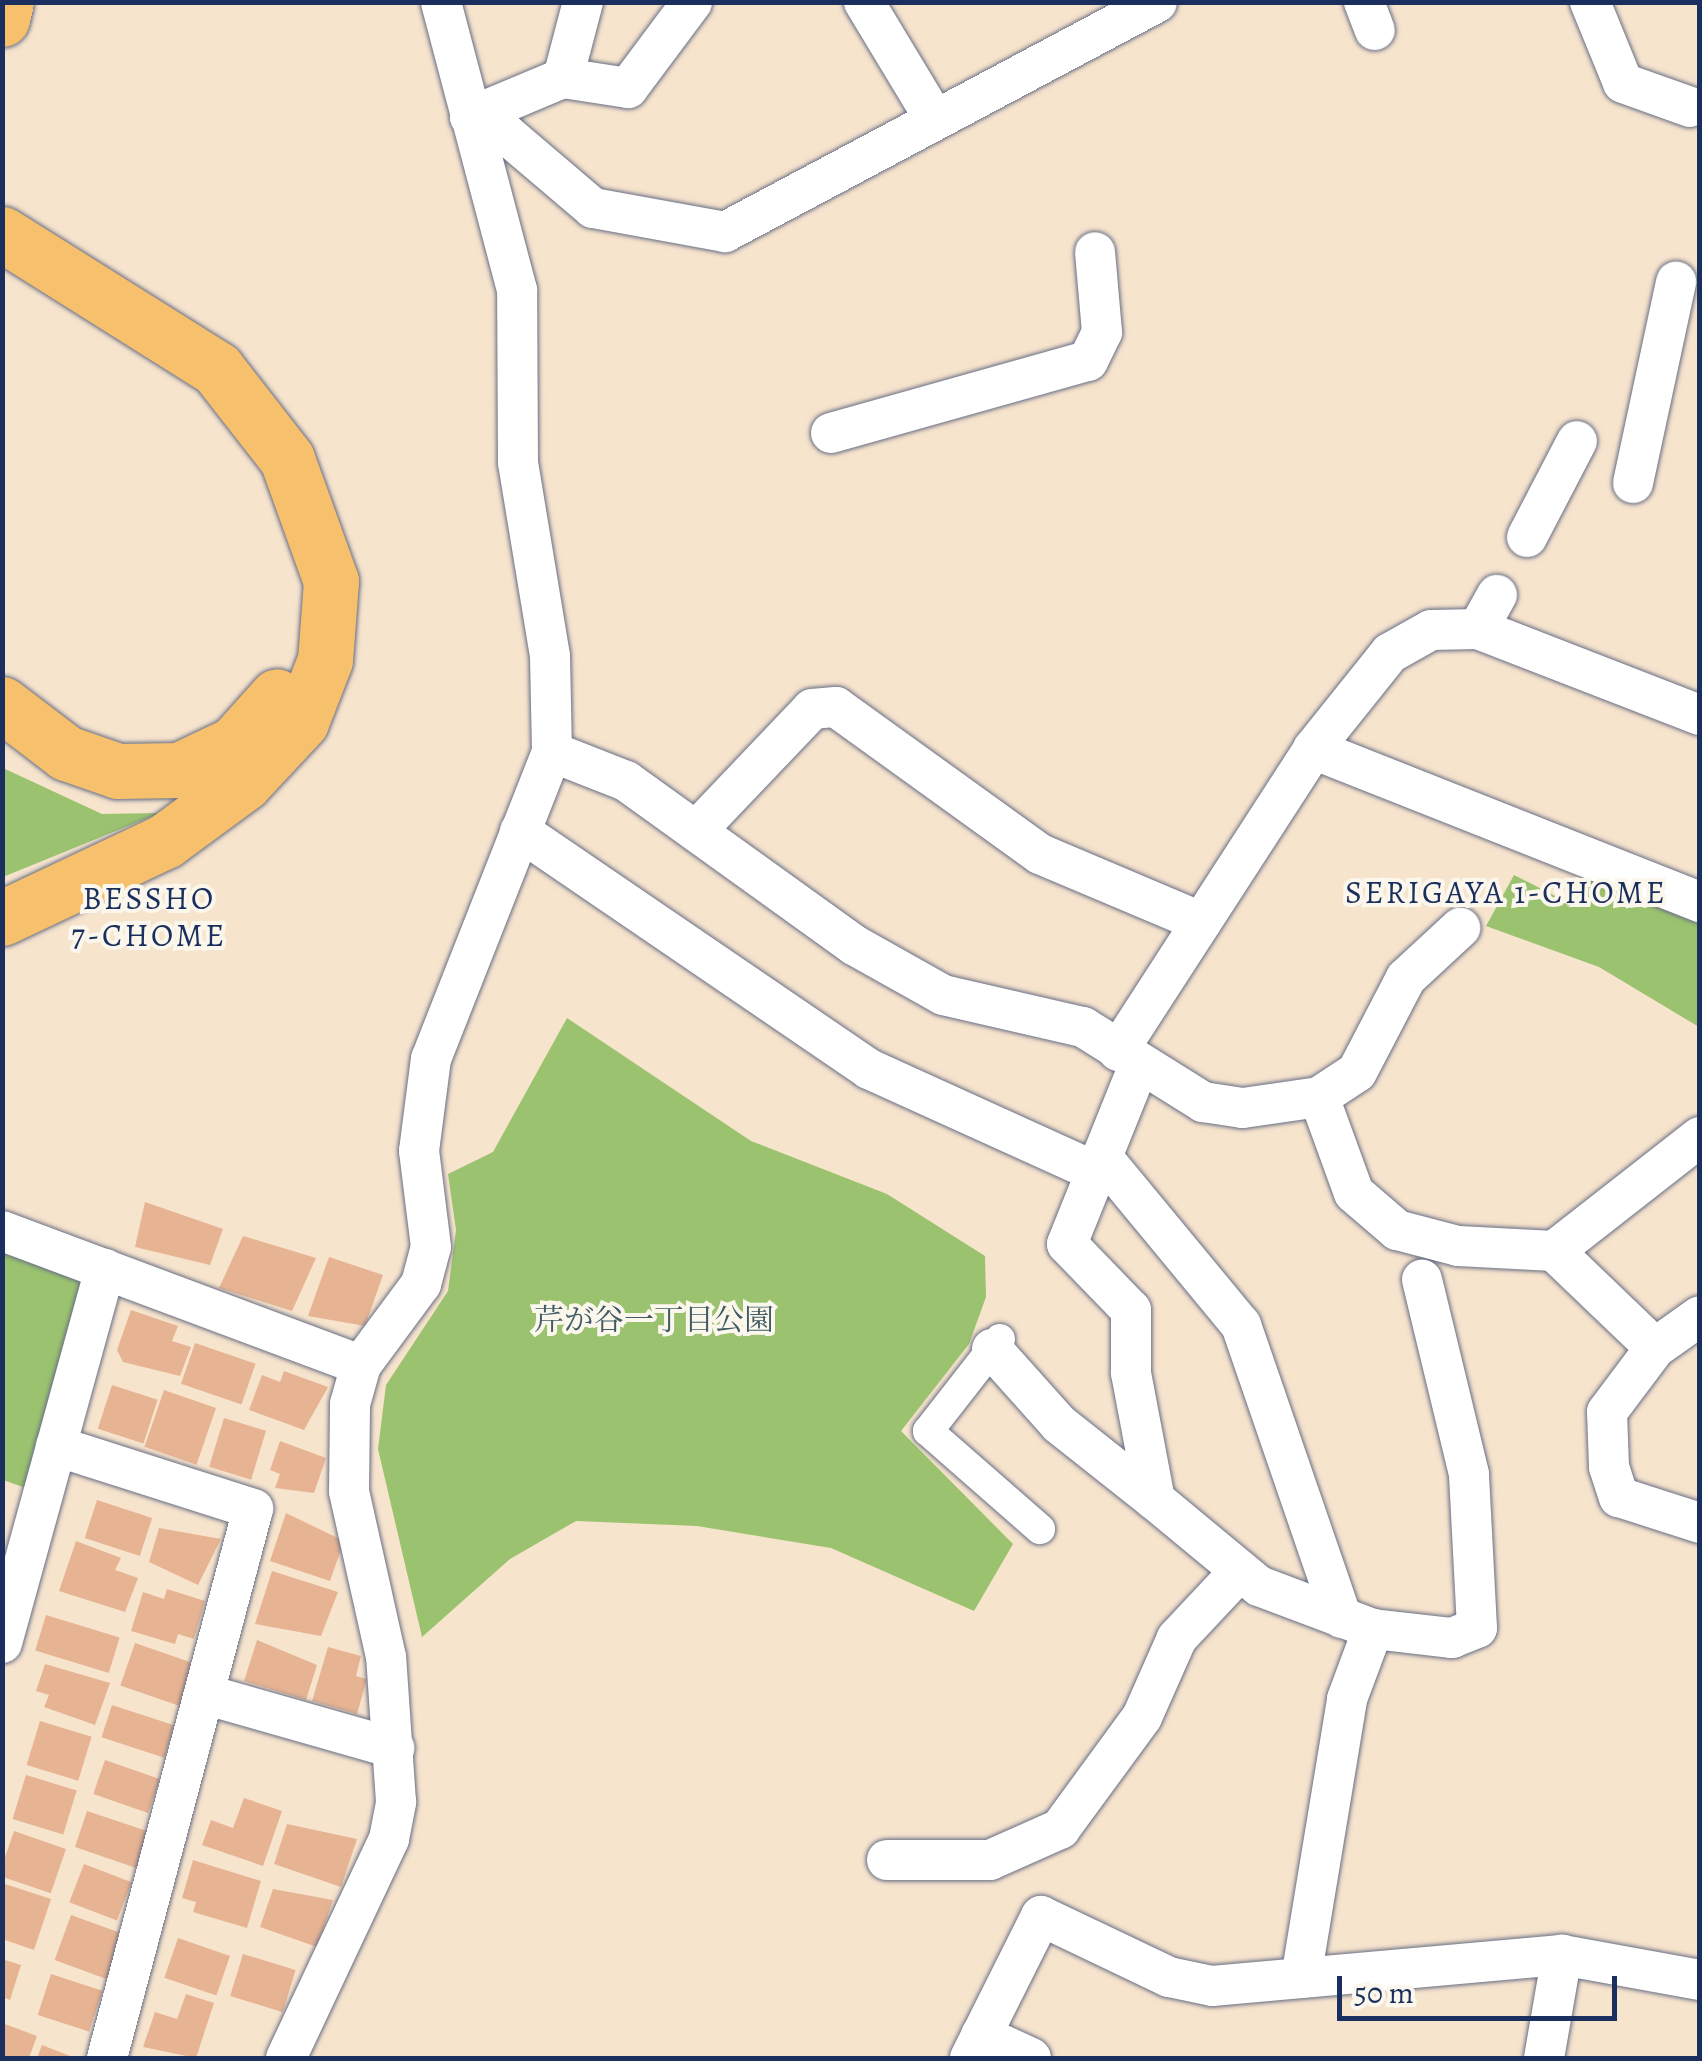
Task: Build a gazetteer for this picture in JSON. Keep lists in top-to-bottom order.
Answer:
{
  "districts": ["SERIGAYA 1-CHOME", "BESSHO 7-CHOME"],
  "parks": ["芹が谷一丁目公園"],
  "scale_bar": "50 m"
}
